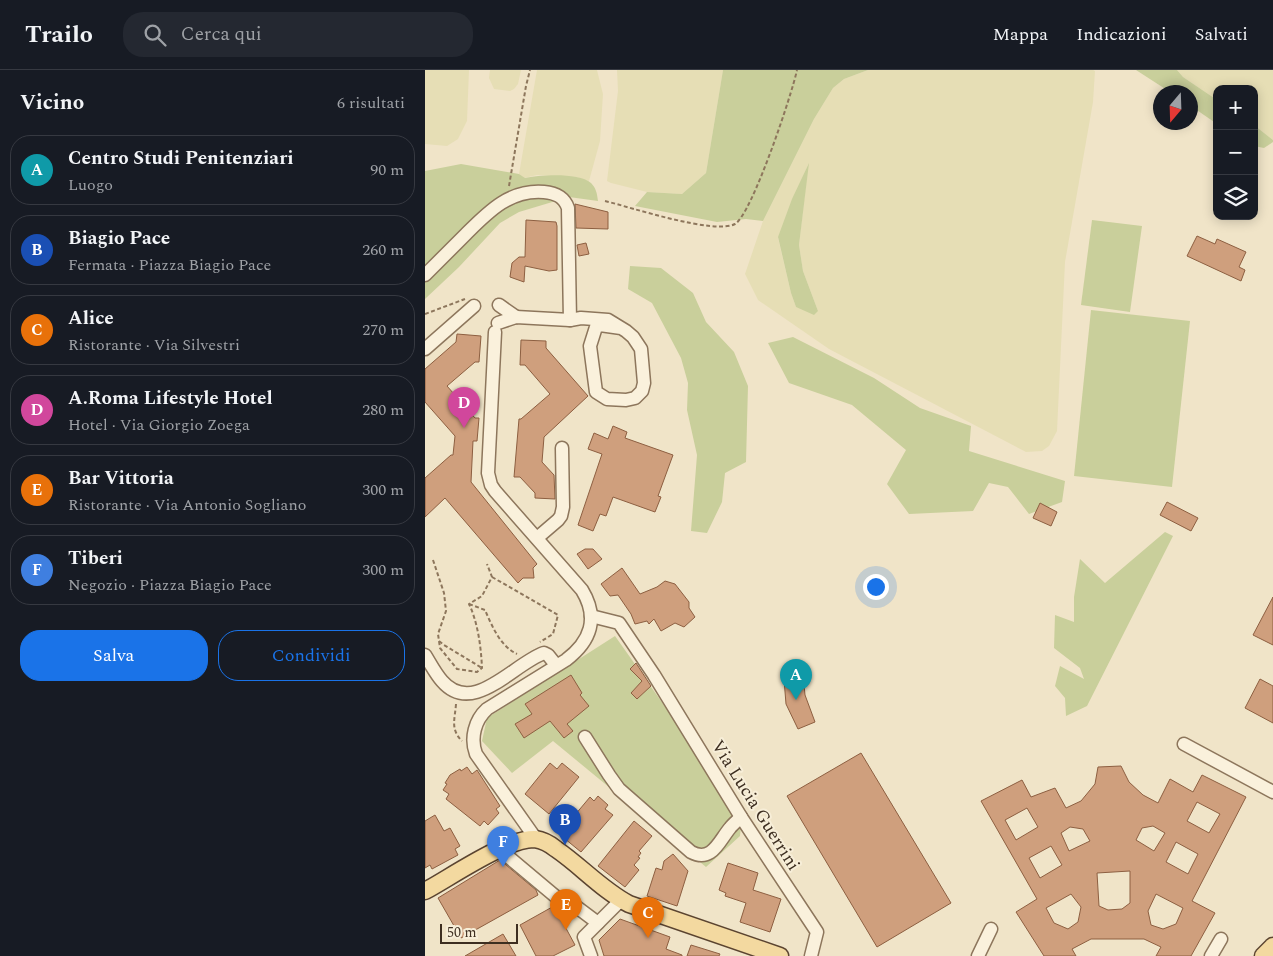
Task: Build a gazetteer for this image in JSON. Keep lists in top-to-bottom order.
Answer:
{
  "streets": {
    "street": ["Via Lucia Guerrini"]
  },
  "scale_bar": "50 m",
  "north": "bottom",
  "page": {
    "header": "Trailo",
    "search": "Cerca qui",
    "nav": ["Mappa", "Indicazioni", "Salvati"],
    "heading": ["Vicino", "6 risultati"],
    "map_buttons": ["+", "−"],
    "list": [
      {
        "mark": "A",
        "name": "Centro Studi Penitenziari",
        "note": "Luogo",
        "value": "90 m"
      },
      {
        "mark": "B",
        "name": "Biagio Pace",
        "note": "Fermata · Piazza Biagio Pace",
        "value": "260 m"
      },
      {
        "mark": "C",
        "name": "Alice",
        "note": "Ristorante · Via Silvestri",
        "value": "270 m"
      },
      {
        "mark": "D",
        "name": "A.Roma Lifestyle Hotel",
        "note": "Hotel · Via Giorgio Zoega",
        "value": "280 m"
      },
      {
        "mark": "E",
        "name": "Bar Vittoria",
        "note": "Ristorante · Via Antonio Sogliano",
        "value": "300 m"
      },
      {
        "mark": "F",
        "name": "Tiberi",
        "note": "Negozio · Piazza Biagio Pace",
        "value": "300 m"
      }
    ],
    "pins": [
      "D",
      "A",
      "B",
      "F",
      "E",
      "C"
    ],
    "buttons": ["Salva", "Condividi"],
    "scale": "50 m"
  }
}
